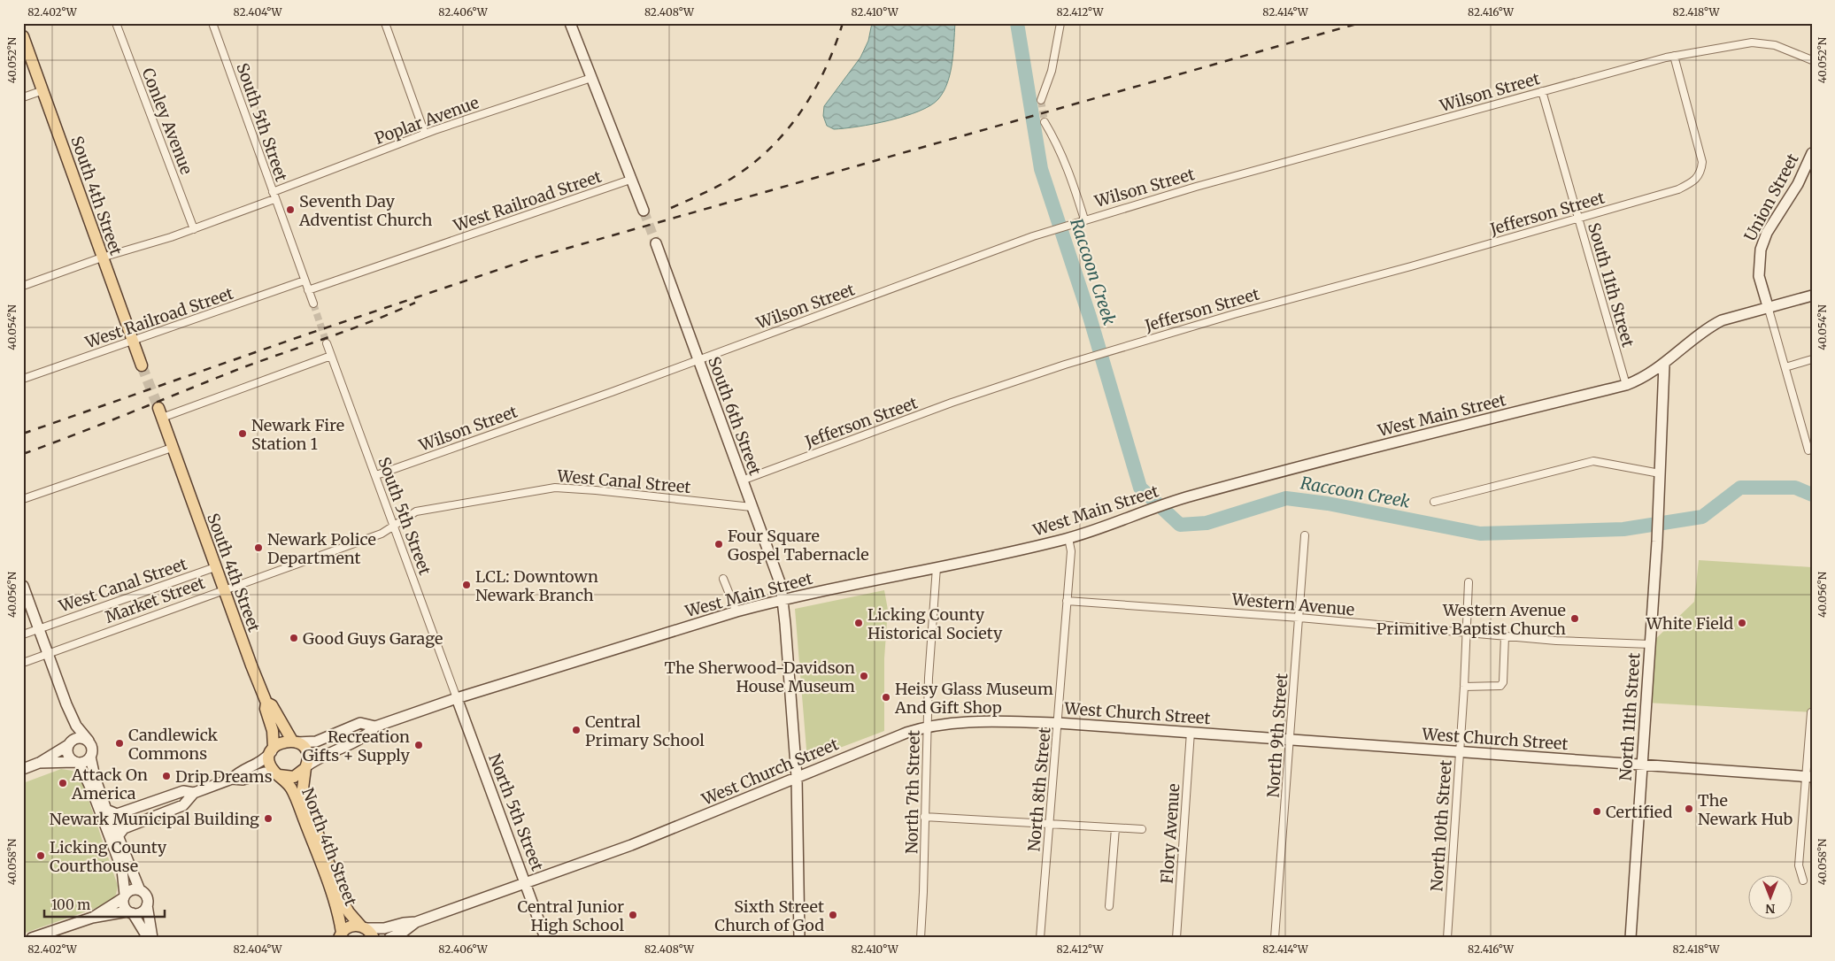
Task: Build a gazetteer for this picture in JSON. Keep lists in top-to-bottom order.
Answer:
{
  "streets": {
    "main road": ["South 4th Street", "North 4th Street"],
    "street": [
      "Wilson Street",
      "Poplar Avenue",
      "Conley Avenue",
      "South 5th Street",
      "Union Street",
      "West Railroad Street",
      "Jefferson Street",
      "South 11th Street",
      "West Main Street",
      "South 6th Street",
      "West Canal Street",
      "Market Street",
      "Western Avenue",
      "West Church Street",
      "North 11th Street",
      "North 9th Street",
      "North 8th Street",
      "North 7th Street",
      "North 5th Street",
      "North 10th Street",
      "Flory Avenue"
    ]
  },
  "crossings": [
    ["Wilson Street", "South 5th Street"],
    ["Wilson Street", "Jefferson Street"],
    ["Wilson Street", "South 11th Street"],
    ["Wilson Street", "South 6th Street"],
    ["Poplar Avenue", "Conley Avenue"],
    ["Poplar Avenue", "South 5th Street"],
    ["Poplar Avenue", "South 4th Street"],
    ["South 5th Street", "West Railroad Street"],
    ["South 5th Street", "West Main Street"],
    ["South 5th Street", "West Canal Street"],
    ["South 5th Street", "Market Street"],
    ["South 5th Street", "North 5th Street"],
    ["South 4th Street", "West Railroad Street"],
    ["South 4th Street", "West Canal Street"],
    ["South 4th Street", "Market Street"],
    ["South 4th Street", "North 4th Street"],
    ["Union Street", "West Main Street"],
    ["Jefferson Street", "South 11th Street"],
    ["Jefferson Street", "South 6th Street"],
    ["South 11th Street", "West Main Street"],
    ["West Main Street", "South 6th Street"],
    ["West Main Street", "North 11th Street"],
    ["West Main Street", "North 8th Street"],
    ["West Main Street", "North 7th Street"],
    ["West Main Street", "North 5th Street"],
    ["South 6th Street", "West Canal Street"],
    ["South 6th Street", "West Church Street"],
    ["West Canal Street", "Market Street"],
    ["Western Avenue", "North 11th Street"],
    ["Western Avenue", "North 9th Street"],
    ["Western Avenue", "North 8th Street"],
    ["Western Avenue", "North 10th Street"],
    ["West Church Street", "North 11th Street"],
    ["West Church Street", "North 9th Street"],
    ["West Church Street", "North 8th Street"],
    ["West Church Street", "North 7th Street"],
    ["West Church Street", "North 5th Street"],
    ["West Church Street", "North 10th Street"],
    ["West Church Street", "Flory Avenue"],
    ["West Church Street", "North 4th Street"]
  ],
  "water": ["Raccoon Creek"],
  "places": [
    "Seventh Day Adventist Church",
    "Newark Fire Station 1",
    "Four Square Gospel Tabernacle",
    "Newark Police Department",
    "LCL: Downtown Newark Branch",
    "Western Avenue Primitive Baptist Church",
    "Licking County Historical Society",
    "White Field",
    "Good Guys Garage",
    "The Sherwood-Davidson House Museum",
    "Heisy Glass Museum And Gift Shop",
    "Central Primary School",
    "Candlewick Commons",
    "Recreation Gifts + Supply",
    "Drip Dreams",
    "Attack On America",
    "The Newark Hub",
    "Certified",
    "Newark Municipal Building",
    "Licking County Courthouse",
    "Central Junior High School",
    "Sixth Street Church of God"
  ],
  "scale_bar": "100 m",
  "north": "bottom",
  "coordinates": [
    "82.402°W",
    "82.404°W",
    "82.406°W",
    "82.408°W",
    "82.410°W",
    "82.412°W",
    "82.414°W",
    "82.416°W",
    "82.418°W",
    "40.052°N",
    "40.054°N",
    "40.056°N",
    "40.058°N"
  ]
}
